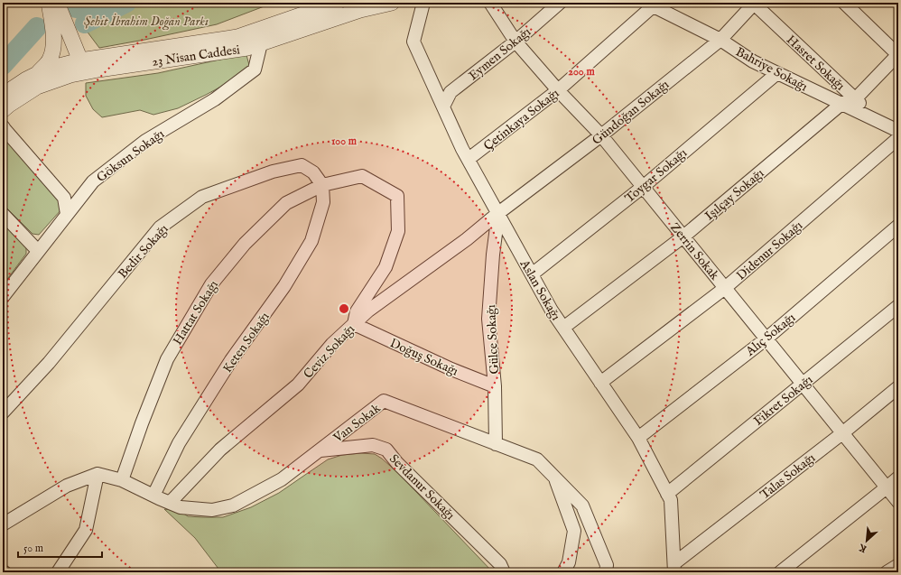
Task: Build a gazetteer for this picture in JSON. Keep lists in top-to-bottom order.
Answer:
{
  "streets": {
    "street": [
      "Eymen Sokağı",
      "23 Nisan Caddesi",
      "Hasret Sokağı",
      "Bahriye Sokağı",
      "Gündoğan Sokağı",
      "Çetinkaya Sokağı",
      "Göksun Sokağı",
      "Toygar Sokağı",
      "Işılçay Sokağı",
      "Didenur Sokağı",
      "Bedir Sokağı",
      "Zerrin Sokak",
      "Aslan Sokağı",
      "Hattat Sokağı",
      "Alıç Sokağı",
      "Gülce Sokağı",
      "Keten Sokağı",
      "Ceviz Sokağı",
      "Doğuş Sokağı",
      "Fikret Sokağı",
      "Van Sokak",
      "Talas Sokağı",
      "Sevdanur Sokağı"
    ]
  },
  "crossings": [
    ["Eymen Sokağı", "Zerrin Sokak"],
    ["Eymen Sokağı", "Aslan Sokağı"],
    ["23 Nisan Caddesi", "Göksun Sokağı"],
    ["Hasret Sokağı", "Bahriye Sokağı"],
    ["Hasret Sokağı", "Gündoğan Sokağı"],
    ["Hasret Sokağı", "Işılçay Sokağı"],
    ["Bahriye Sokağı", "Gündoğan Sokağı"],
    ["Bahriye Sokağı", "Çetinkaya Sokağı"],
    ["Bahriye Sokağı", "Toygar Sokağı"],
    ["Bahriye Sokağı", "Işılçay Sokağı"],
    ["Gündoğan Sokağı", "Zerrin Sokak"],
    ["Gündoğan Sokağı", "Aslan Sokağı"],
    ["Gündoğan Sokağı", "Gülce Sokağı"],
    ["Gündoğan Sokağı", "Ceviz Sokağı"],
    ["Çetinkaya Sokağı", "Zerrin Sokak"],
    ["Çetinkaya Sokağı", "Aslan Sokağı"],
    ["Toygar Sokağı", "Zerrin Sokak"],
    ["Toygar Sokağı", "Aslan Sokağı"],
    ["Işılçay Sokağı", "Zerrin Sokak"],
    ["Işılçay Sokağı", "Aslan Sokağı"],
    ["Didenur Sokağı", "Zerrin Sokak"],
    ["Didenur Sokağı", "Aslan Sokağı"],
    ["Bedir Sokağı", "Hattat Sokağı"],
    ["Bedir Sokağı", "Keten Sokağı"],
    ["Zerrin Sokak", "Alıç Sokağı"],
    ["Zerrin Sokak", "Fikret Sokağı"],
    ["Zerrin Sokak", "Talas Sokağı"],
    ["Aslan Sokağı", "Alıç Sokağı"],
    ["Aslan Sokağı", "Gülce Sokağı"],
    ["Aslan Sokağı", "Ceviz Sokağı"],
    ["Aslan Sokağı", "Fikret Sokağı"],
    ["Aslan Sokağı", "Talas Sokağı"],
    ["Hattat Sokağı", "Keten Sokağı"],
    ["Hattat Sokağı", "Ceviz Sokağı"],
    ["Hattat Sokağı", "Doğuş Sokağı"],
    ["Hattat Sokağı", "Van Sokak"],
    ["Gülce Sokağı", "Ceviz Sokağı"],
    ["Gülce Sokağı", "Doğuş Sokağı"],
    ["Gülce Sokağı", "Van Sokak"],
    ["Keten Sokağı", "Van Sokak"],
    ["Ceviz Sokağı", "Doğuş Sokağı"],
    ["Ceviz Sokağı", "Van Sokak"],
    ["Van Sokak", "Sevdanur Sokağı"]
  ],
  "parks": ["Şehit İbrahim Doğan Parkı"],
  "scale_bar": "50 m",
  "north": "bottom left",
  "rings": ["200 m", "100 m"]
}
